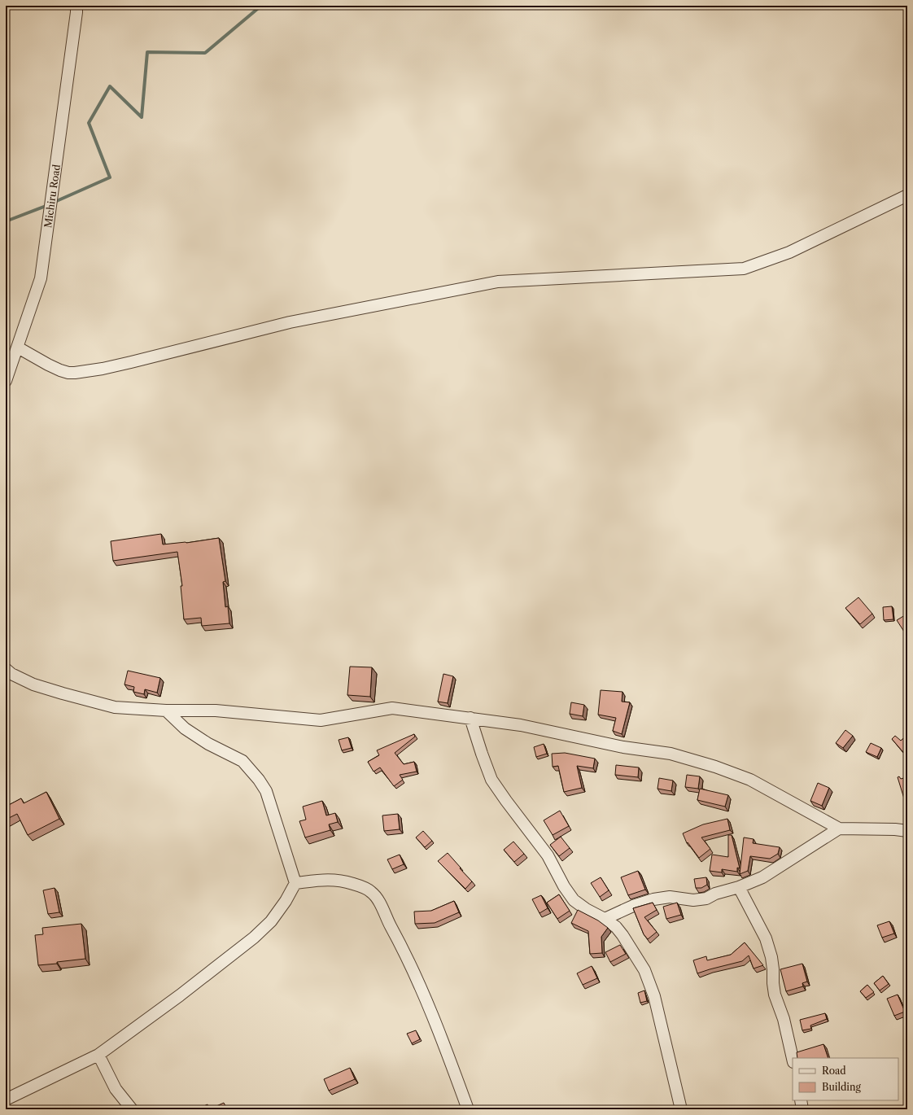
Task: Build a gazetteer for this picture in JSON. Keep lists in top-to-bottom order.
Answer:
{
  "streets": {
    "street": ["Michiru Road"]
  },
  "legend": ["Road", "Building"]
}
